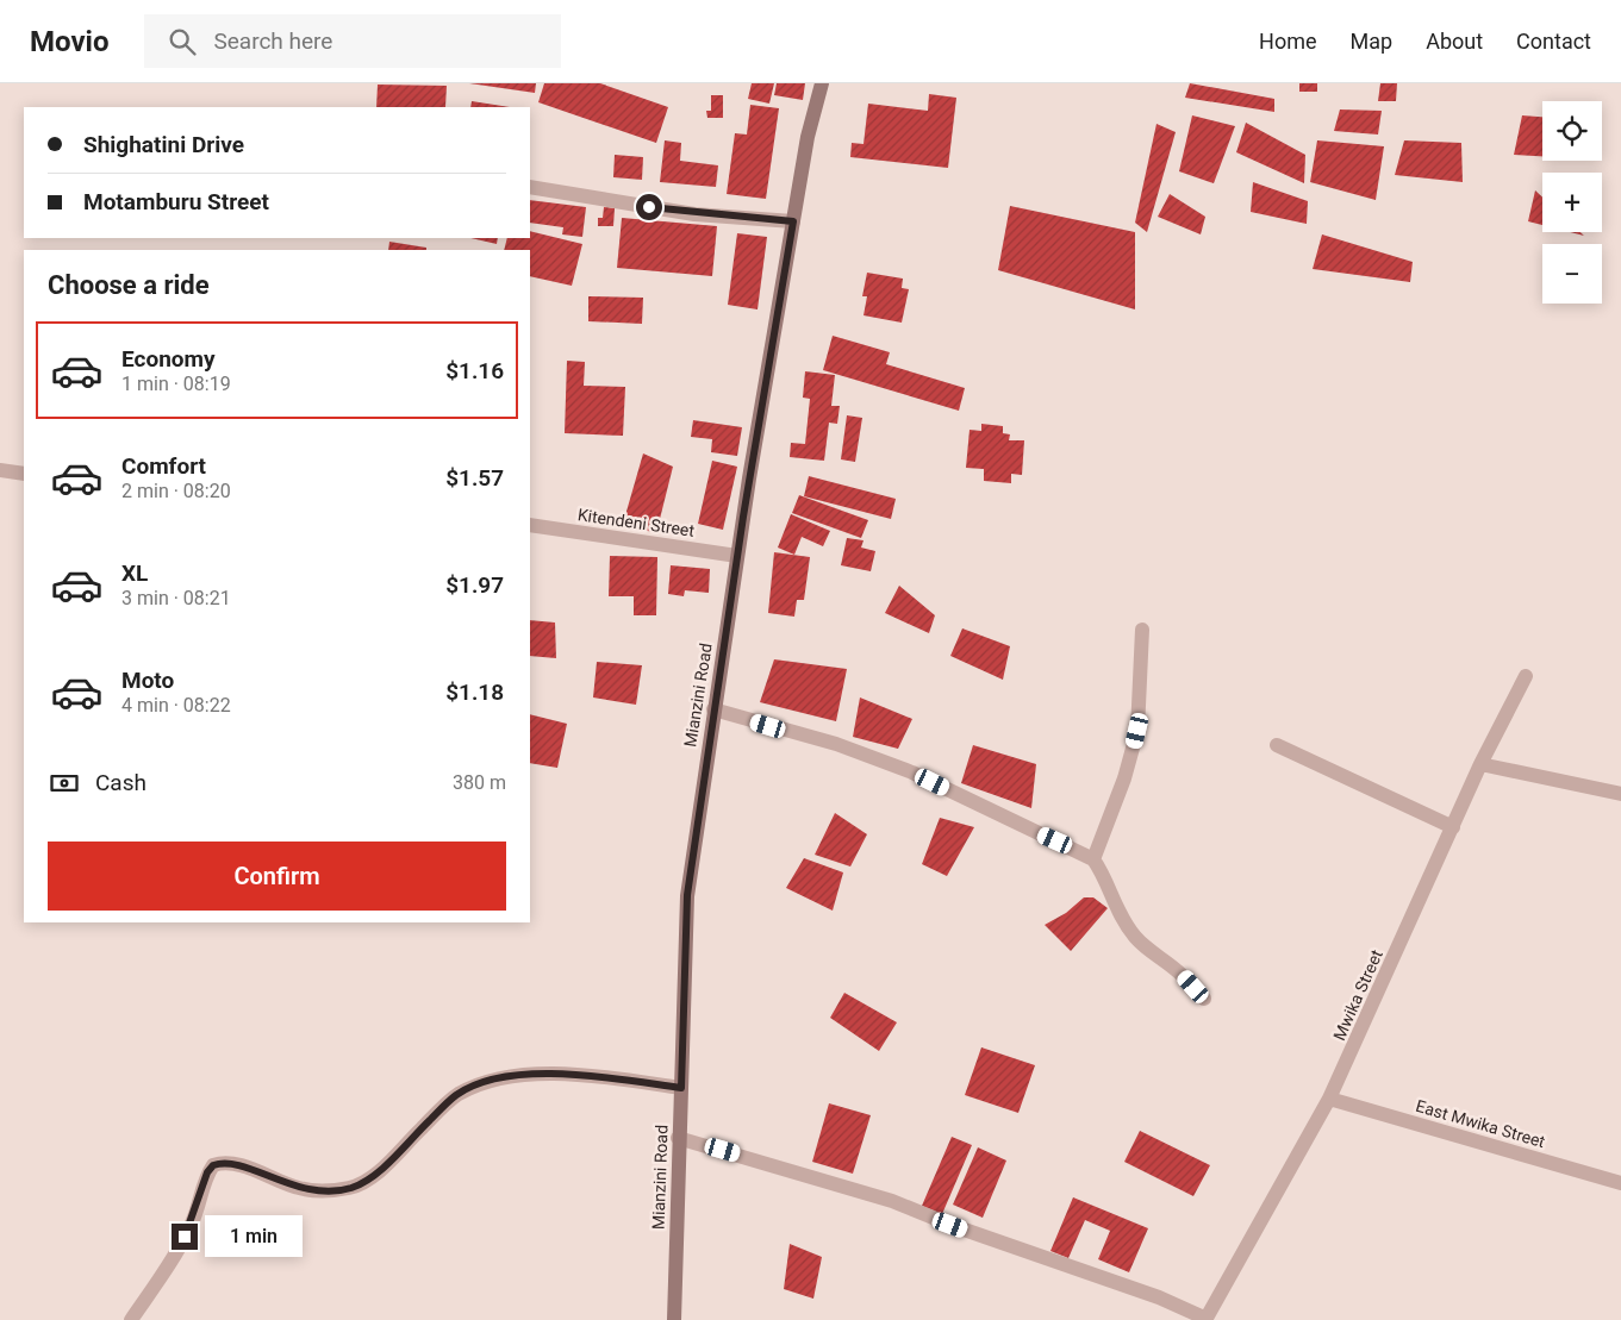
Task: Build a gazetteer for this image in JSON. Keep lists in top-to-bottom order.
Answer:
{
  "streets": {
    "street": [
      "Kitendeni Street",
      "Mianzini Road",
      "Mwika Street",
      "East Mwika Street"
    ]
  },
  "crossings": [
    ["Kitendeni Street", "Mianzini Road"],
    ["Mwika Street", "East Mwika Street"]
  ],
  "page": {
    "header": "Movio",
    "search": "Search here",
    "nav": [
      "Home",
      "Map",
      "About",
      "Contact"
    ],
    "map_buttons": ["+", "−"],
    "banner": ["Shighatini Drive", "Motamburu Street"],
    "heading": "Choose a ride",
    "list": [
      {
        "name": "Economy",
        "note": "1 min · 08:19",
        "value": "$1.16"
      },
      {
        "name": "Comfort",
        "note": "2 min · 08:20",
        "value": "$1.57"
      },
      {
        "name": "XL",
        "note": "3 min · 08:21",
        "value": "$1.97"
      },
      {
        "name": "Moto",
        "note": "4 min · 08:22",
        "value": "$1.18"
      }
    ],
    "pay": ["Cash", "380 m"],
    "buttons": "Confirm",
    "bubble": "1 min"
  }
}
